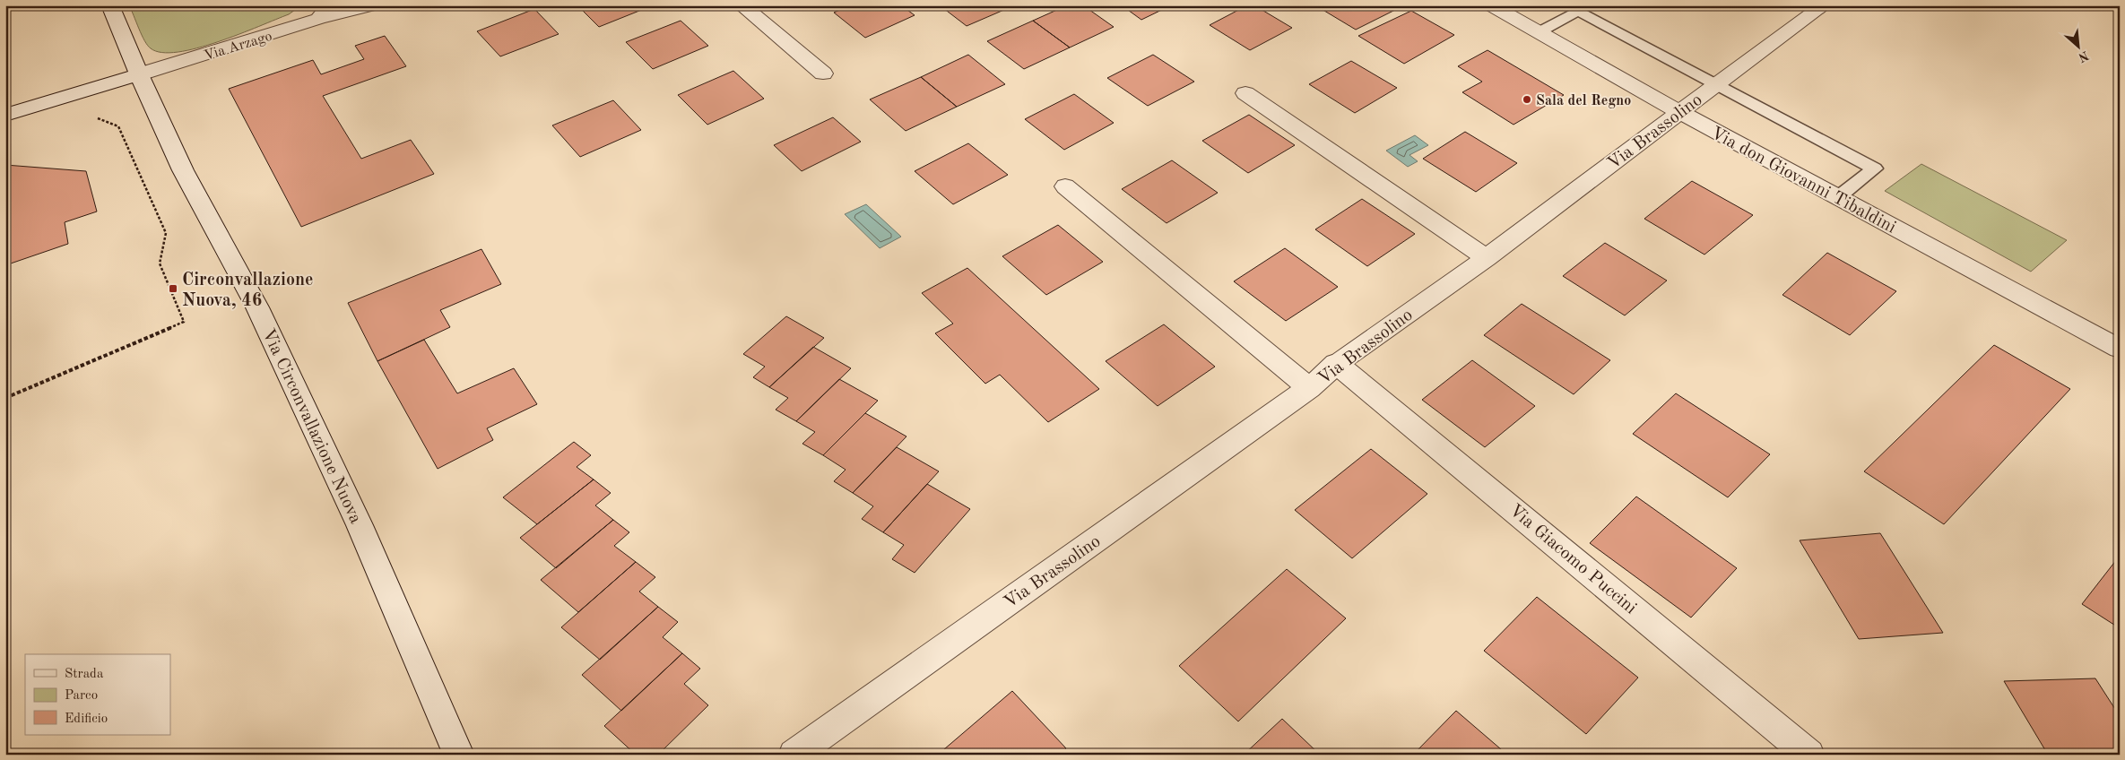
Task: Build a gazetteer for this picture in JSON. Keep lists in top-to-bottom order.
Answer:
{
  "streets": {
    "street": [
      "Via Arzago",
      "Via Brassolino",
      "Via don Giovanni Tibaldini",
      "Via Circonvallazione Nuova",
      "Via Giacomo Puccini"
    ]
  },
  "crossings": [
    ["Via Arzago", "Via Circonvallazione Nuova"],
    ["Via Brassolino", "Via don Giovanni Tibaldini"],
    ["Via Brassolino", "Via Giacomo Puccini"]
  ],
  "places": {
    "other": ["Sala del Regno"],
    "transit": ["Circonvallazione Nuova, 46"]
  },
  "legend": ["Strada", "Parco", "Edificio"],
  "north": "bottom right"
}
